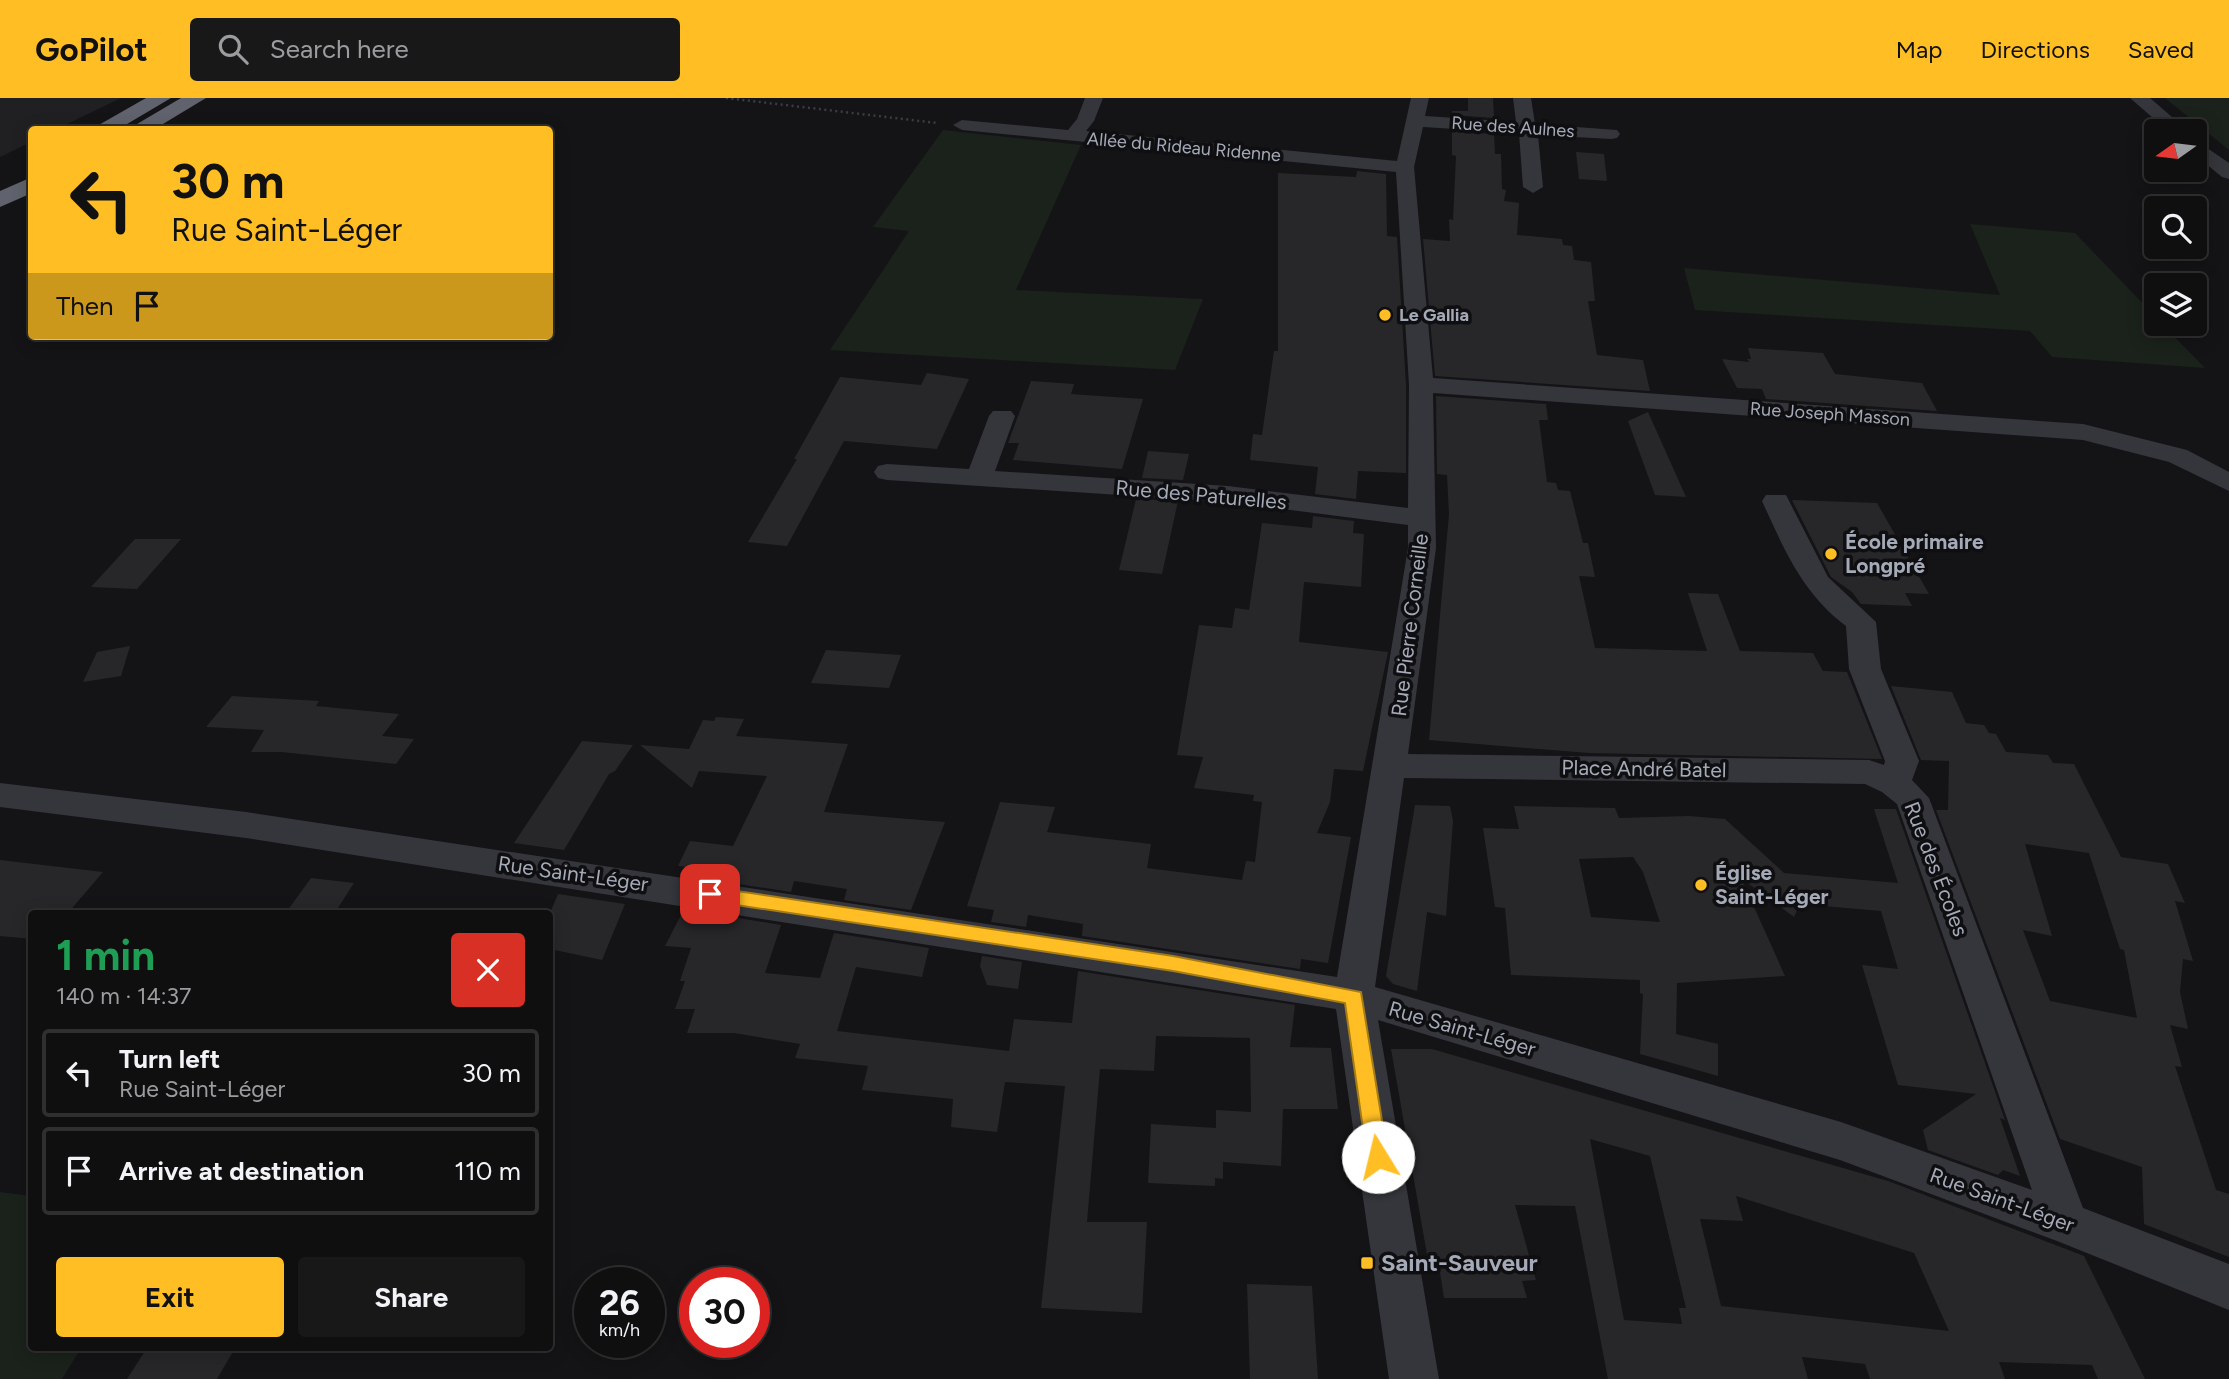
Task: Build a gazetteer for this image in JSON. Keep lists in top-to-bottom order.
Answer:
{
  "streets": {
    "street": [
      "Rue des Aulnes",
      "Allée du Rideau Ridenne",
      "Rue Joseph Masson",
      "Rue des Paturelles",
      "Rue Pierre Corneille",
      "Place André Batel",
      "Rue des Écoles",
      "Rue Saint-Léger"
    ]
  },
  "crossings": [
    ["Rue des Aulnes", "Rue Pierre Corneille"],
    ["Allée du Rideau Ridenne", "Rue Pierre Corneille"],
    ["Rue Joseph Masson", "Rue Pierre Corneille"],
    ["Rue des Paturelles", "Rue Pierre Corneille"],
    ["Rue Pierre Corneille", "Place André Batel"],
    ["Rue Pierre Corneille", "Rue Saint-Léger"],
    ["Place André Batel", "Rue des Écoles"],
    ["Rue des Écoles", "Rue Saint-Léger"]
  ],
  "places": {
    "other": ["Le Gallia", "École primaire Longpré", "Église Saint-Léger"],
    "transit": ["Saint-Sauveur"]
  },
  "north": "left",
  "page": {
    "header": "GoPilot",
    "search": "Search here",
    "nav": ["Map", "Directions", "Saved"],
    "turn": ["30 m", "Rue Saint-Léger"],
    "then": "Then",
    "heading": ["1 min", "140 m · 14:37"],
    "list": [
      {
        "name": "Turn left",
        "note": "Rue Saint-Léger",
        "value": "30 m"
      },
      {
        "name": "Arrive at destination",
        "value": "110 m"
      }
    ],
    "buttons": ["Exit", "Share"],
    "speed": "26 km/h",
    "limit": "30"
  }
}
